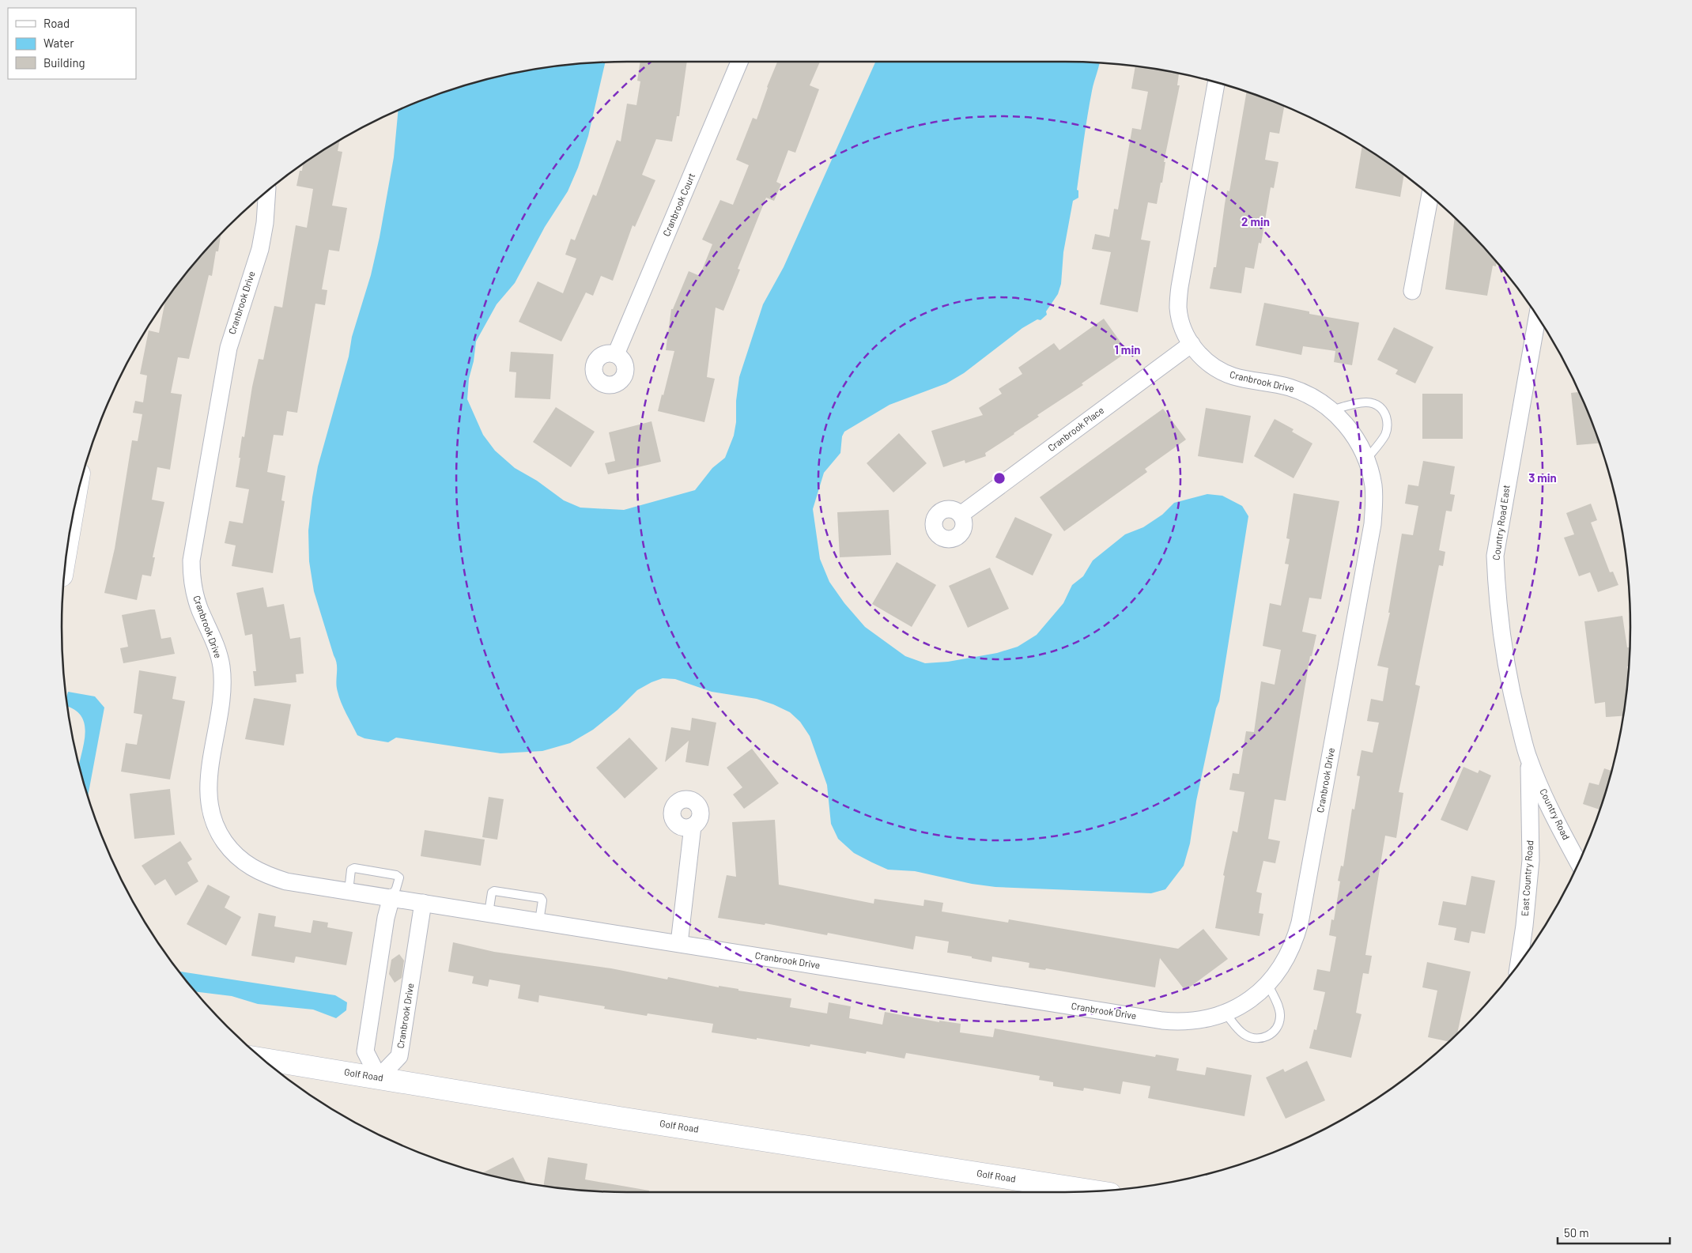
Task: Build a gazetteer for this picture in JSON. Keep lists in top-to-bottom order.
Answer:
{
  "streets": {
    "street": [
      "Cranbrook Court",
      "Cranbrook Drive",
      "Cranbrook Place",
      "Country Road East",
      "Country Road",
      "East Country Road",
      "Golf Road"
    ]
  },
  "crossings": [
    ["Cranbrook Drive", "Cranbrook Place"],
    ["Cranbrook Drive", "Golf Road"],
    ["Country Road East", "Country Road"],
    ["Country Road East", "East Country Road"],
    ["Country Road", "East Country Road"]
  ],
  "legend": ["Road", "Water", "Building"],
  "scale_bar": "50 m",
  "rings": ["2 min", "1 min", "3 min"]
}
